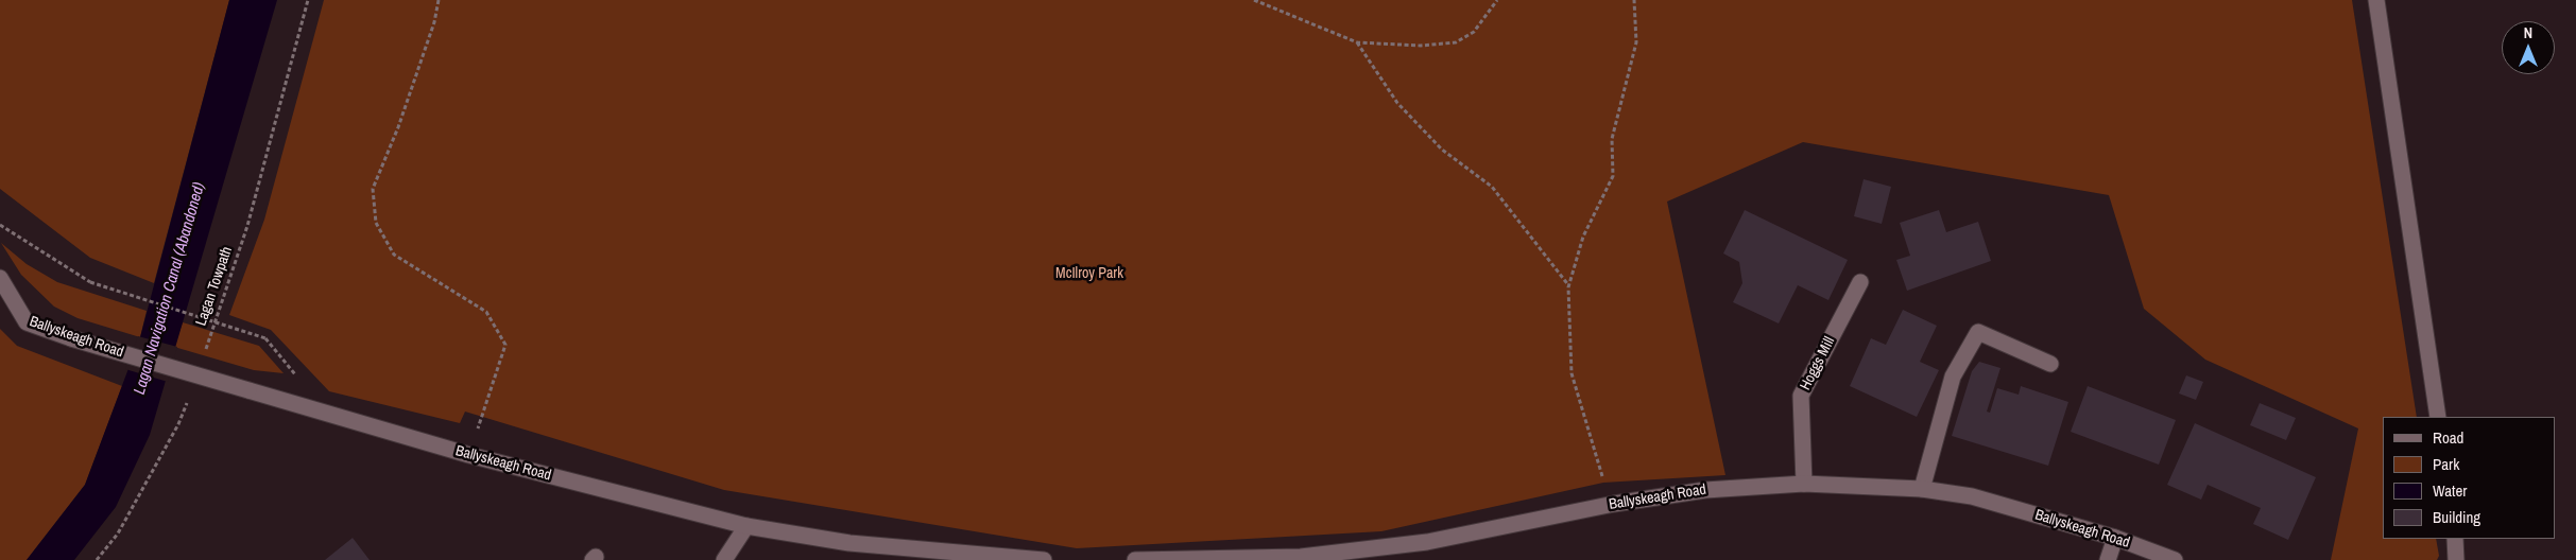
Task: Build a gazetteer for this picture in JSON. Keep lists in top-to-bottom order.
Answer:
{
  "streets": {
    "main road": ["Ballyskeagh Road", "Hoggs Mill"],
    "path": ["Lagan Towpath"]
  },
  "crossings": [
    ["Ballyskeagh Road", "Hoggs Mill"]
  ],
  "water": ["Lagan Navigation Canal (Abandoned)"],
  "parks": ["McIlroy Park"],
  "legend": [
    "Road",
    "Park",
    "Water",
    "Building"
  ],
  "north": "top"
}
